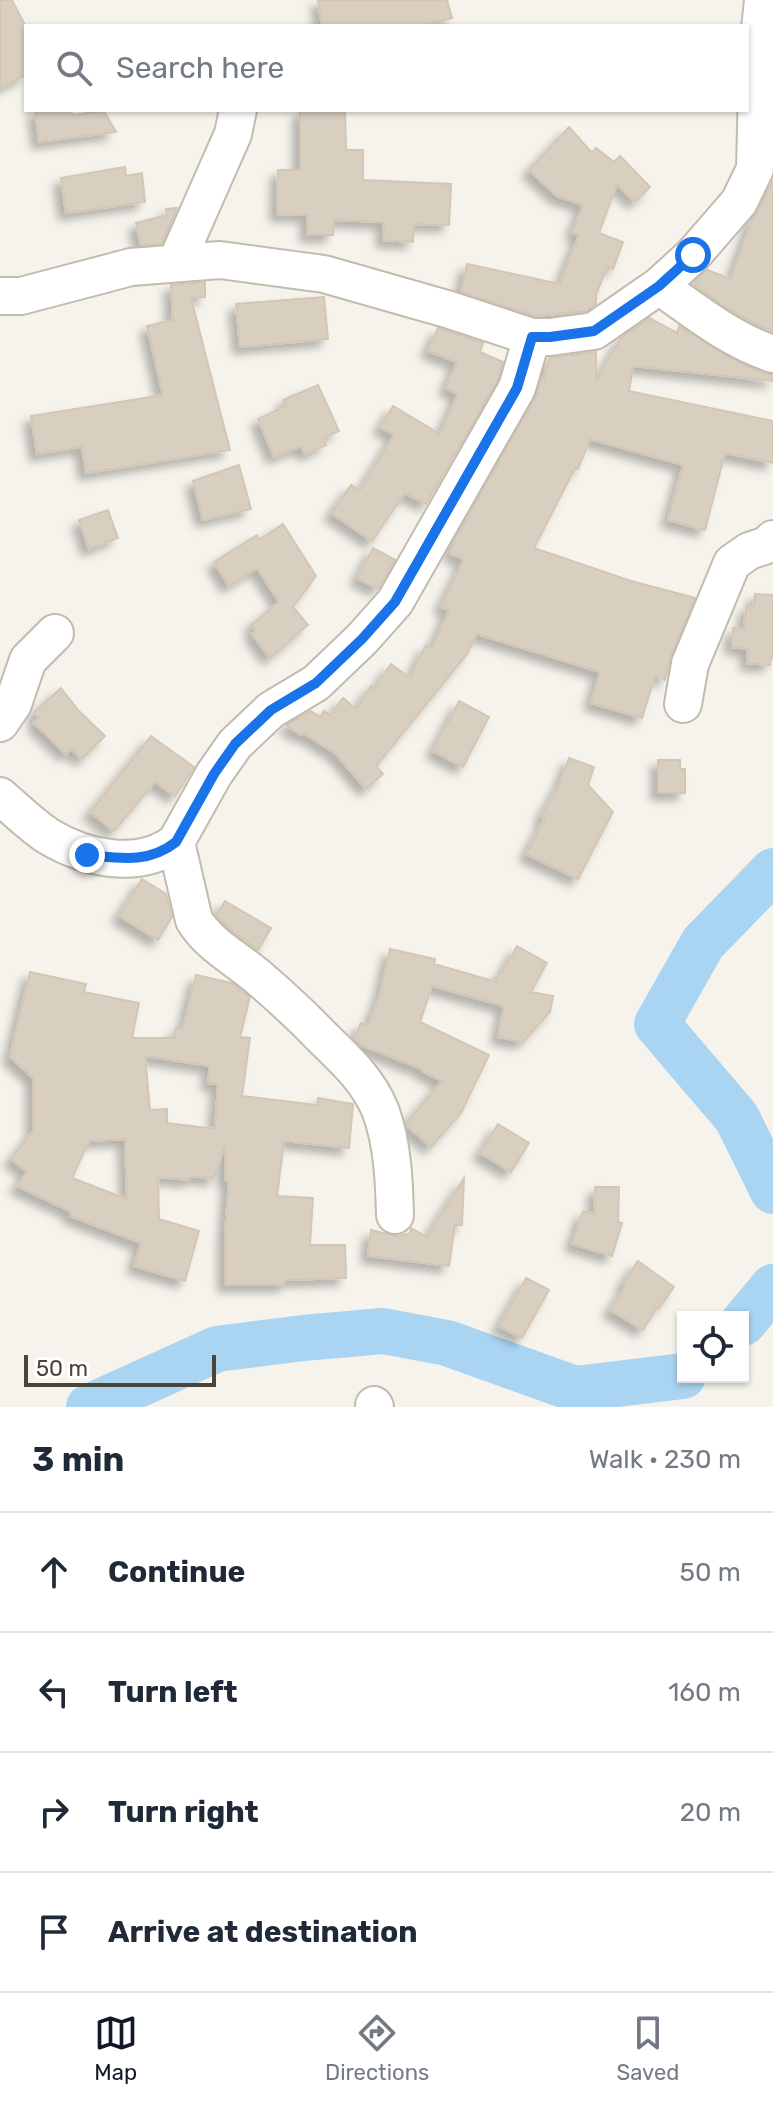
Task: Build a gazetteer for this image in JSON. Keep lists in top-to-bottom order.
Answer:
{
  "scale_bar": "50 m",
  "page": {
    "search": "Search here",
    "scale": "50 m",
    "heading": ["3 min", "Walk · 230 m"],
    "list": [
      ["Continue", "50 m"],
      ["Turn left", "160 m"],
      ["Turn right", "20 m"],
      "Arrive at destination"
    ],
    "nav": ["Map", "Directions", "Saved"]
  }
}
